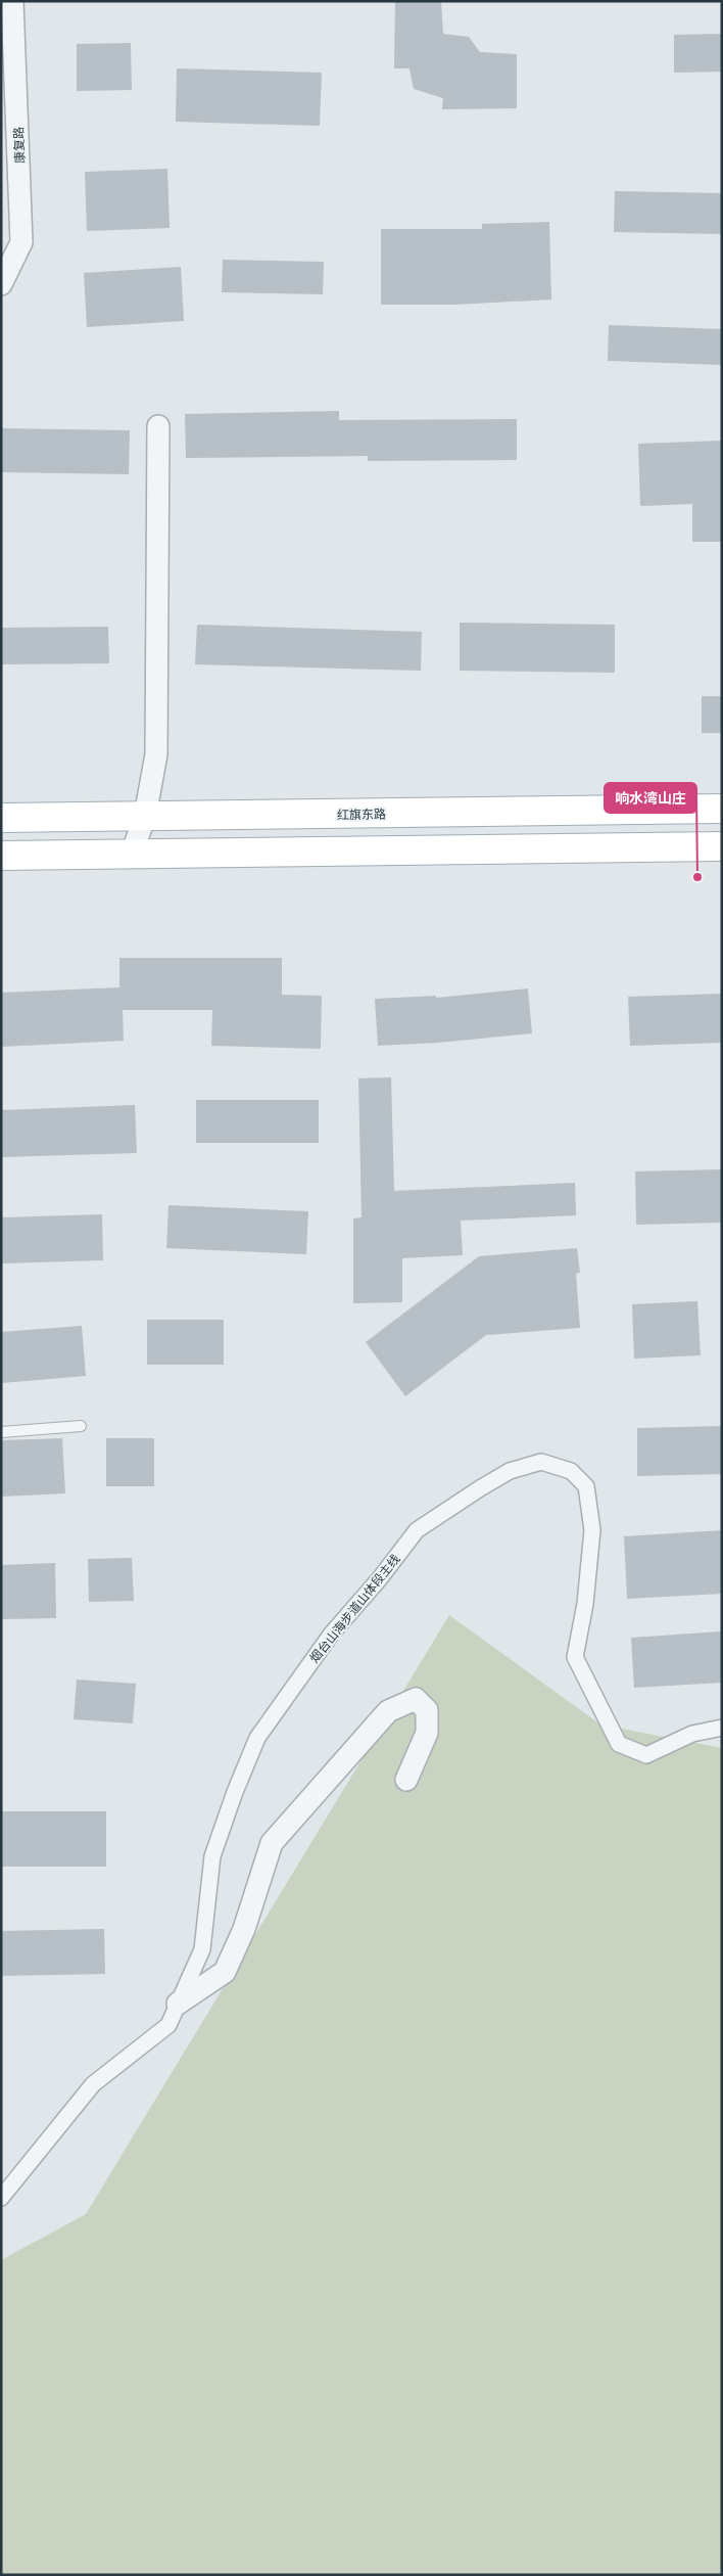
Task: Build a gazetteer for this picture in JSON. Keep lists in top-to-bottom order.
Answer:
{
  "streets": {
    "main road": ["红旗东路"],
    "street": ["康复路", "烟台山海步道山体段主线"]
  },
  "places": ["响水湾山庄"]
}
